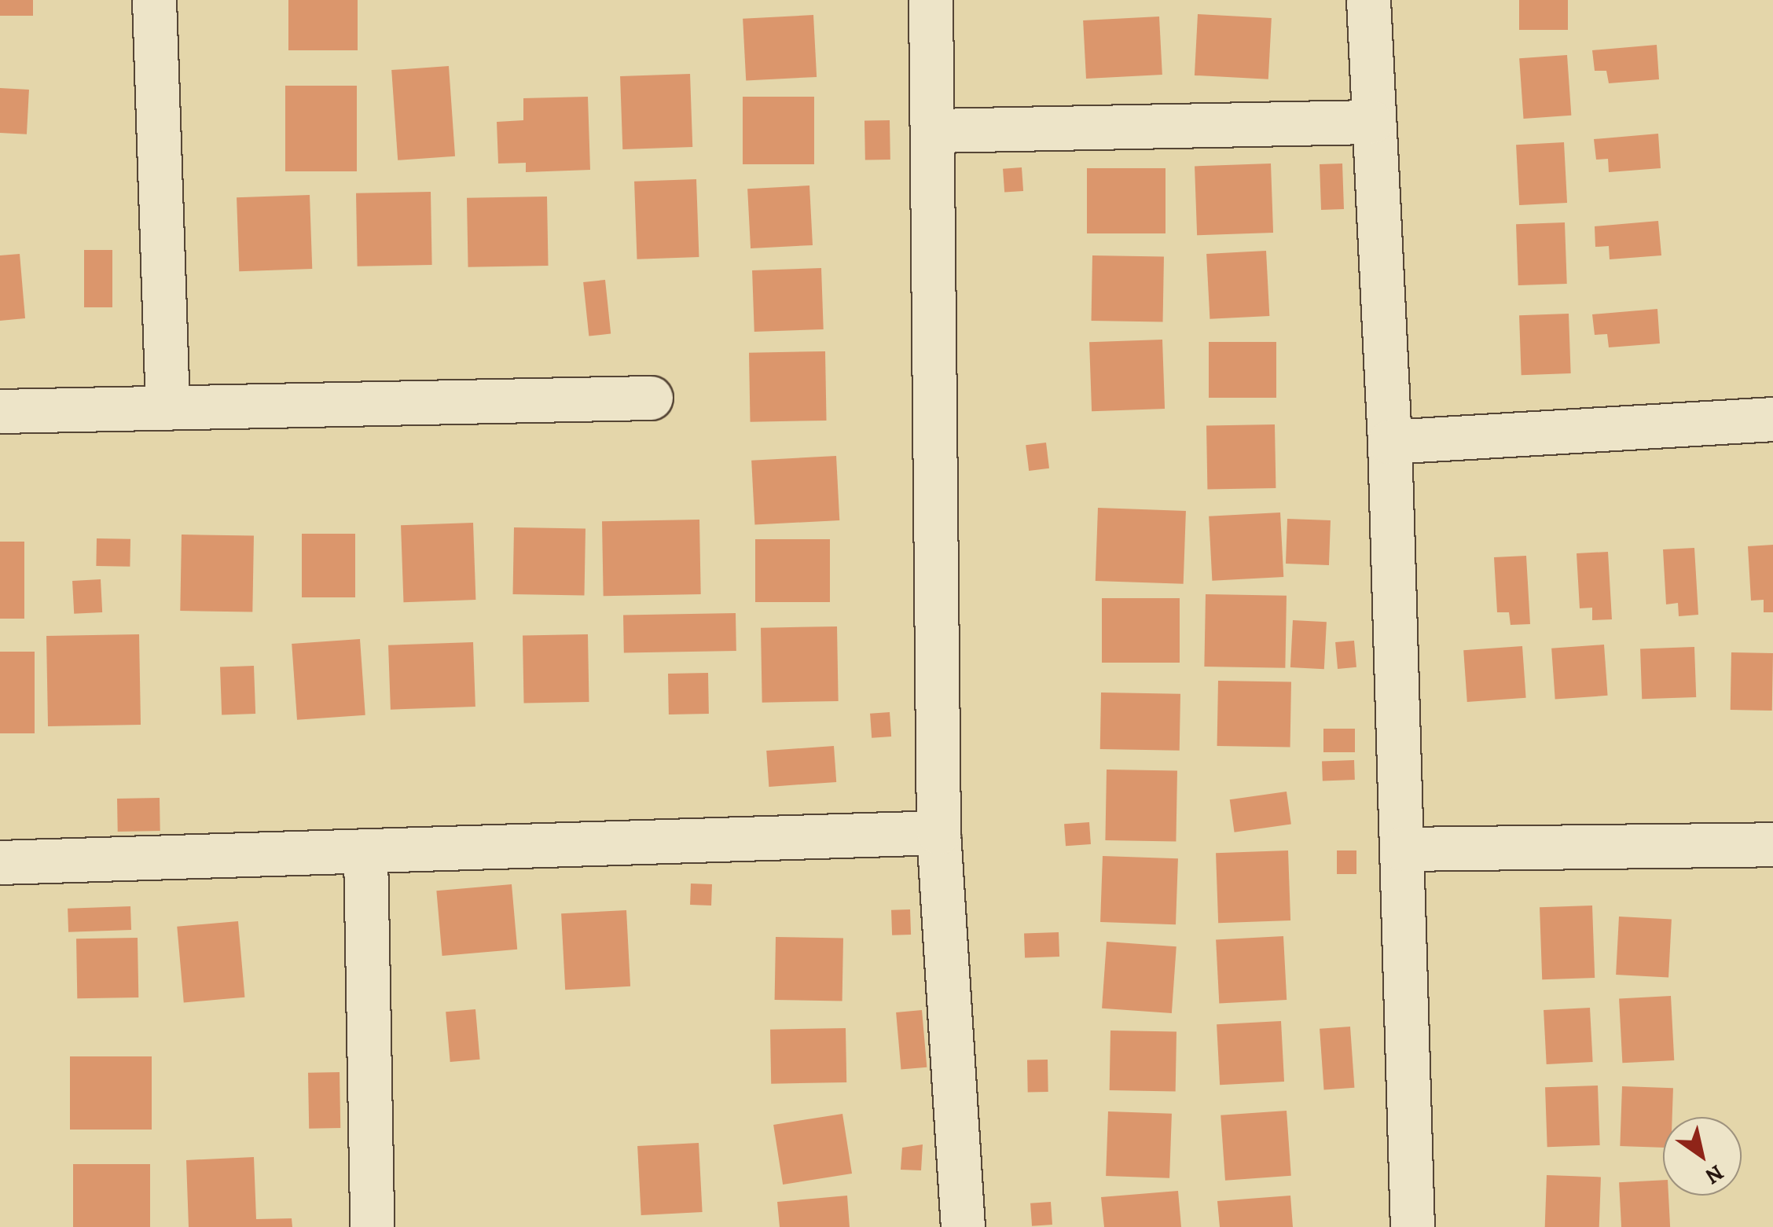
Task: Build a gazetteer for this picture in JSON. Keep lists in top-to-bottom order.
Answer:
{
  "north": "bottom right"
}
